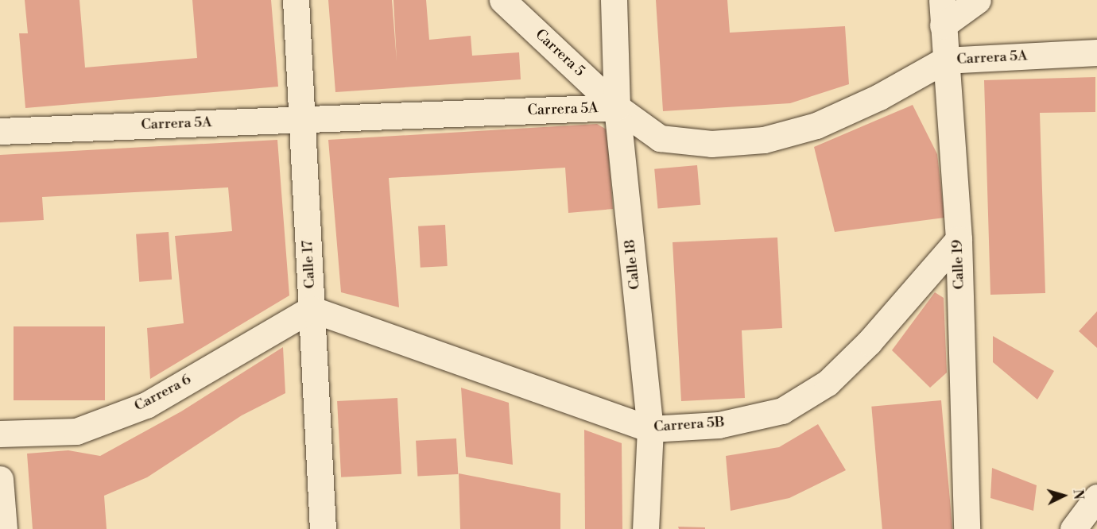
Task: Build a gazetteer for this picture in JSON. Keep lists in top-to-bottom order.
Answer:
{
  "streets": {
    "street": [
      "Carrera 5",
      "Carrera 5A",
      "Calle 17",
      "Calle 18",
      "Calle 19",
      "Carrera 6",
      "Carrera 5B"
    ]
  },
  "crossings": [
    ["Carrera 5", "Carrera 5A"],
    ["Carrera 5", "Calle 18"],
    ["Carrera 5A", "Calle 17"],
    ["Carrera 5A", "Calle 18"],
    ["Carrera 5A", "Calle 19"],
    ["Calle 17", "Carrera 6"],
    ["Calle 17", "Carrera 5B"],
    ["Calle 18", "Carrera 5B"],
    ["Calle 19", "Carrera 5B"],
    ["Carrera 6", "Carrera 5B"]
  ],
  "north": "right"
}
